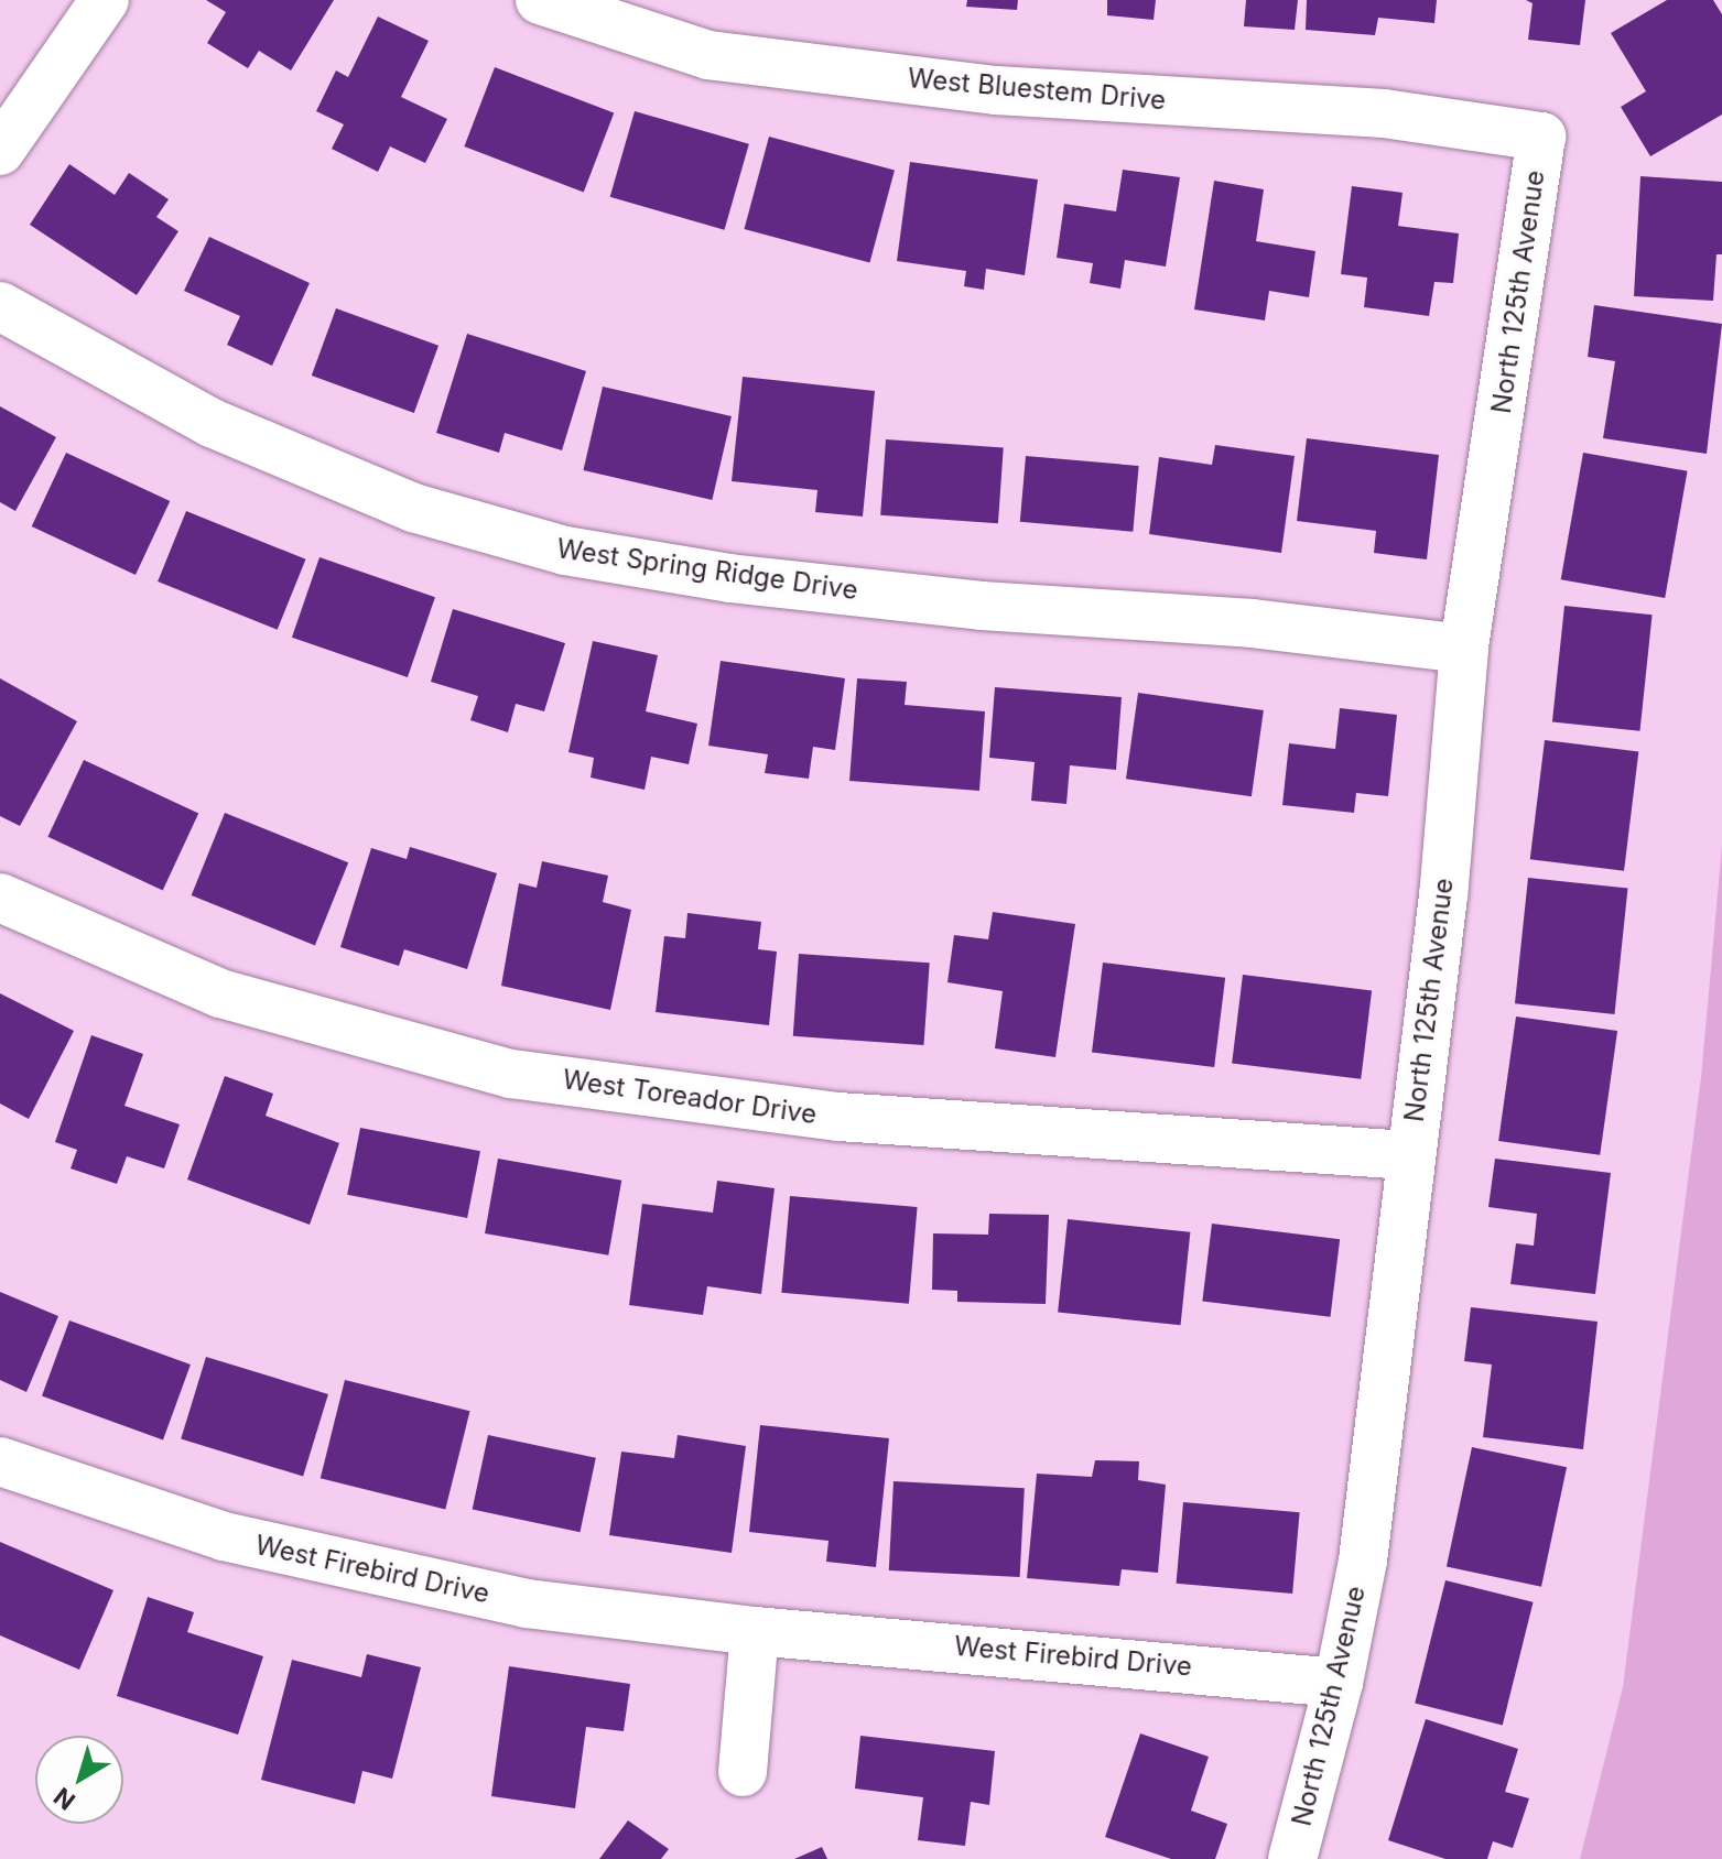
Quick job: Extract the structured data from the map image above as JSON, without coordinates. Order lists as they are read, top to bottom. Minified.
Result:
{"streets":{"street":["West Bluestem Drive","North 125th Avenue","West Spring Ridge Drive","West Toreador Drive","West Firebird Drive"]},"crossings":[["West Bluestem Drive","North 125th Avenue"],["North 125th Avenue","West Spring Ridge Drive"],["North 125th Avenue","West Toreador Drive"],["North 125th Avenue","West Firebird Drive"]],"north":"bottom left"}
